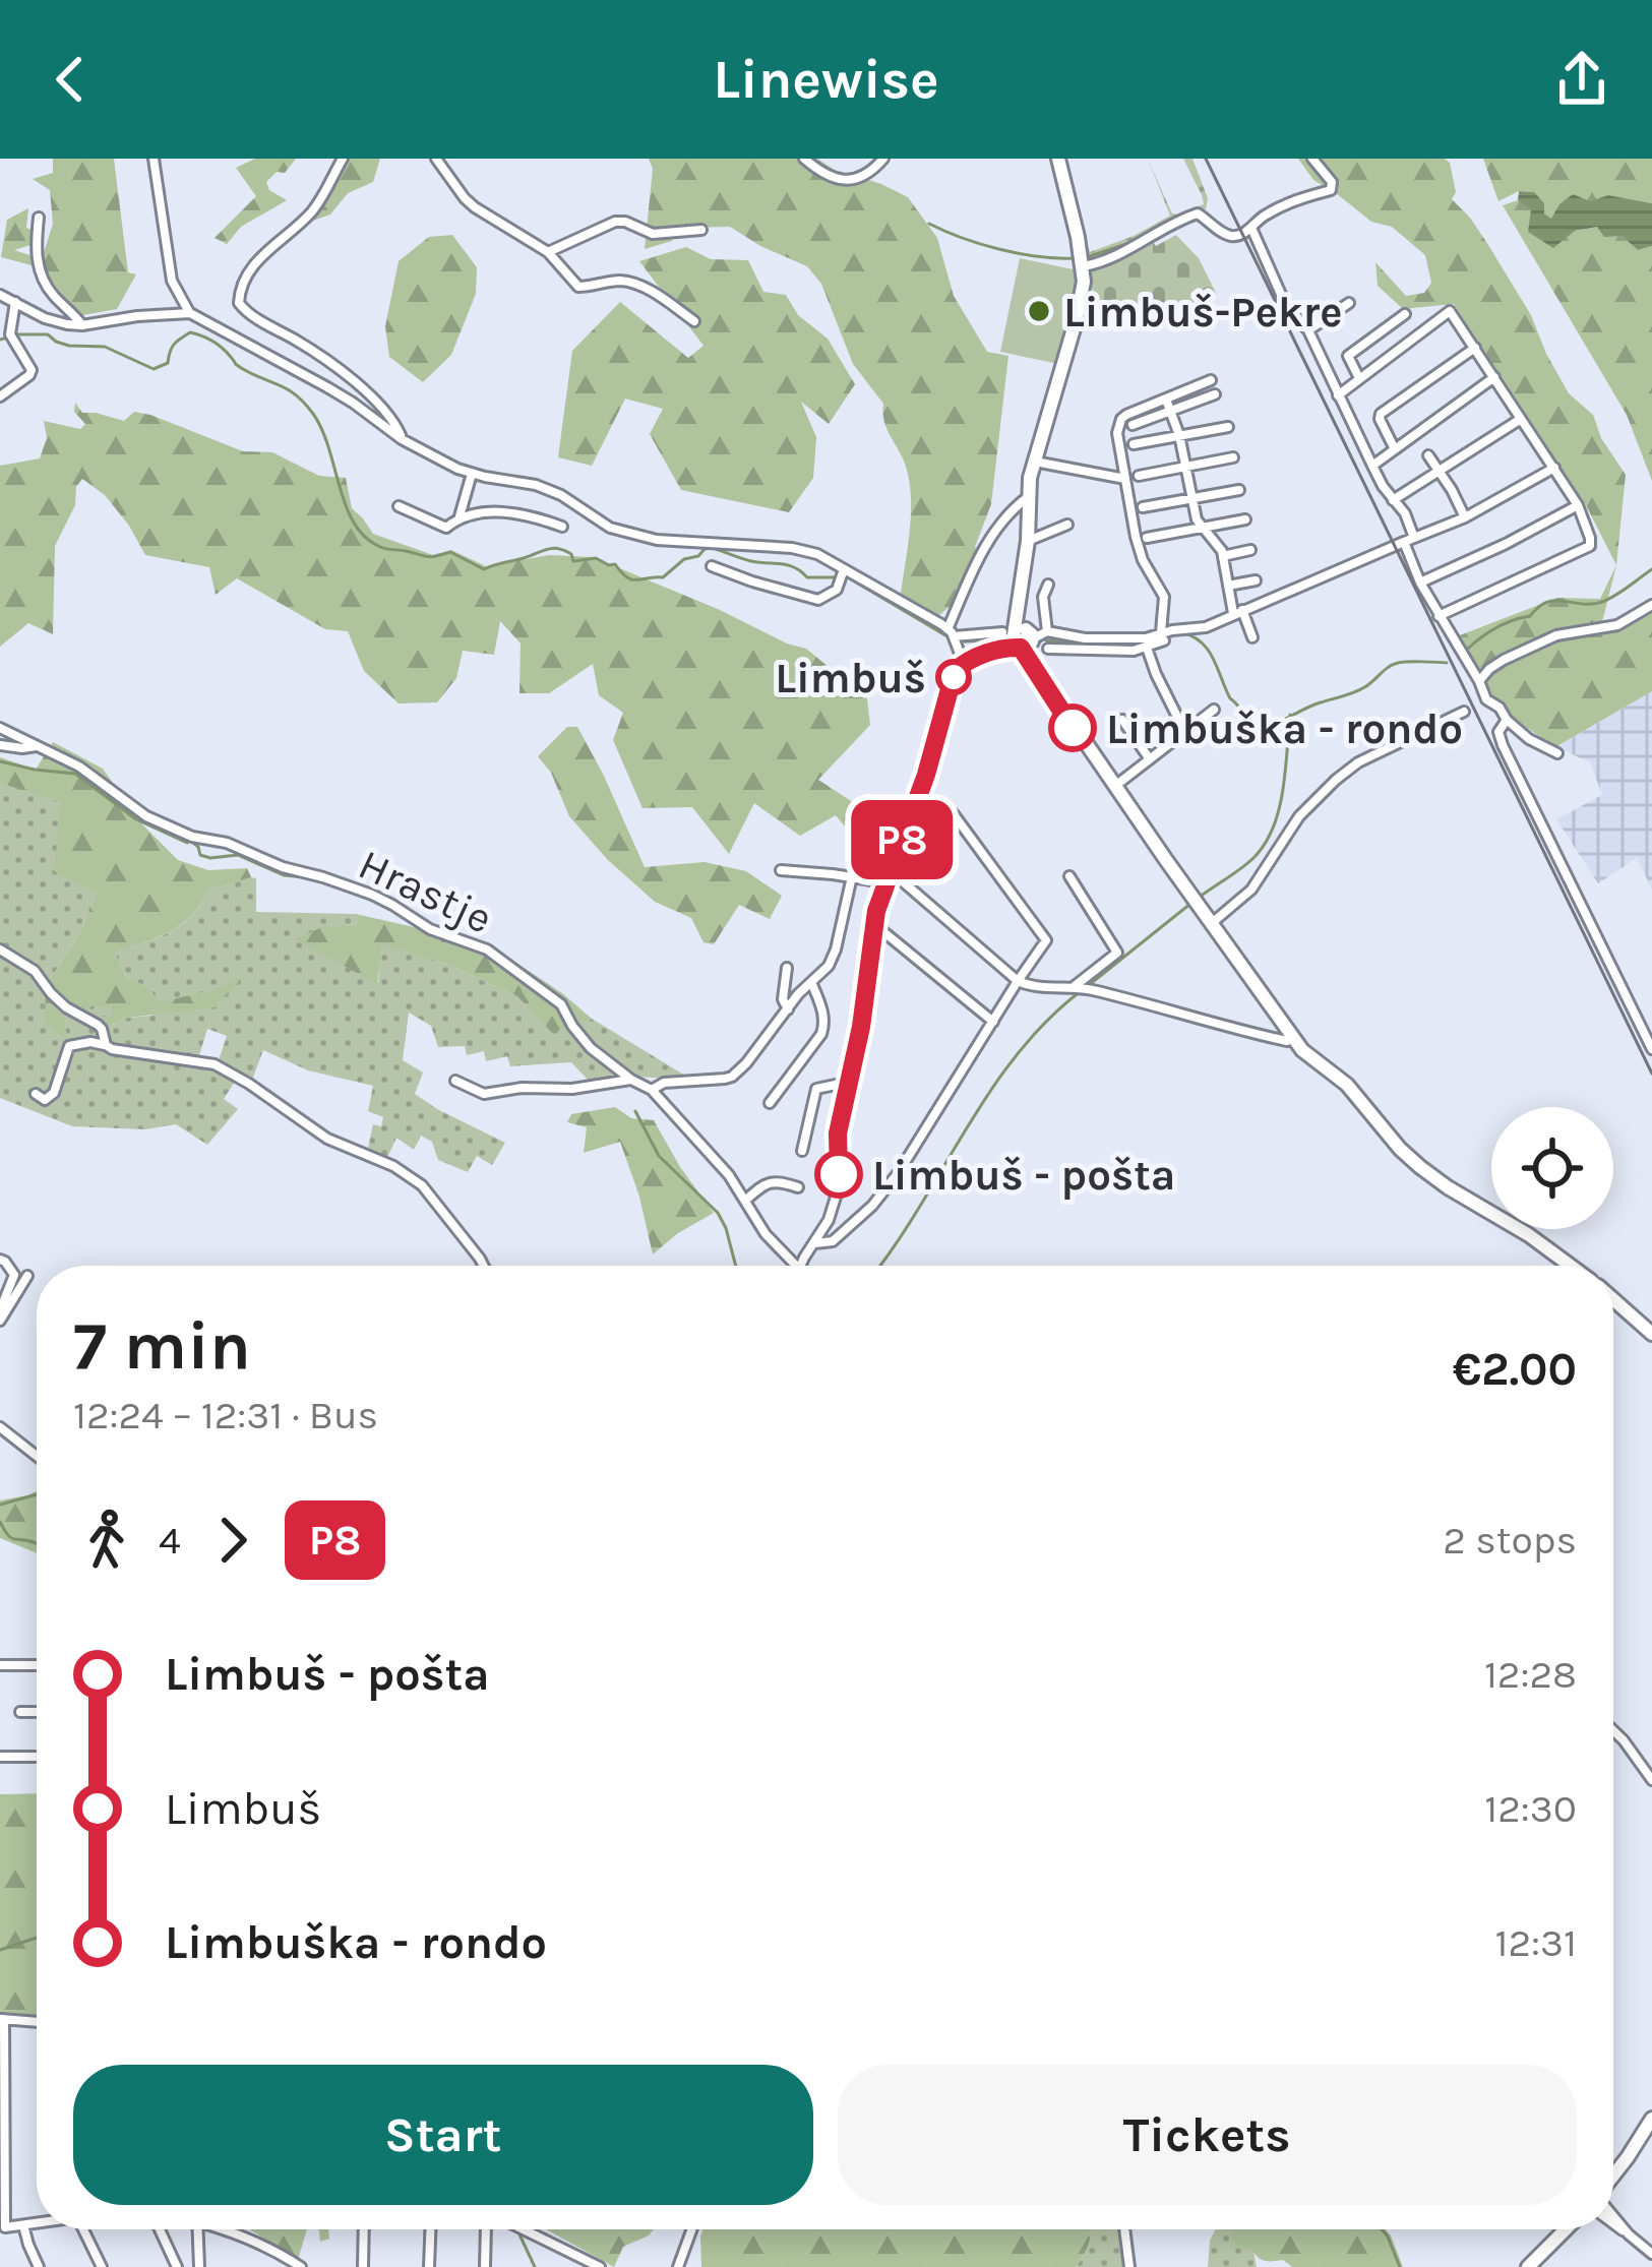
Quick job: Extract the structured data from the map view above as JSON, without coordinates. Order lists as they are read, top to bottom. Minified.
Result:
{"streets":{"street":["Hrastje"]},"places":["Limbuš-Pekre","Limbuš","Limbuška - rondo","Limbuš - pošta"],"lines":["bus line P8"],"page":{"header":"Linewise","on_map":"P8","heading":["7 min","12:24 – 12:31 · Bus","€2.00"],"legs":["4","P8","2 stops"],"list":[{"name":"Limbuš - pošta","value":"12:28"},{"name":"Limbuš","value":"12:30"},{"name":"Limbuška - rondo","value":"12:31"}],"buttons":["Start","Tickets"]}}
